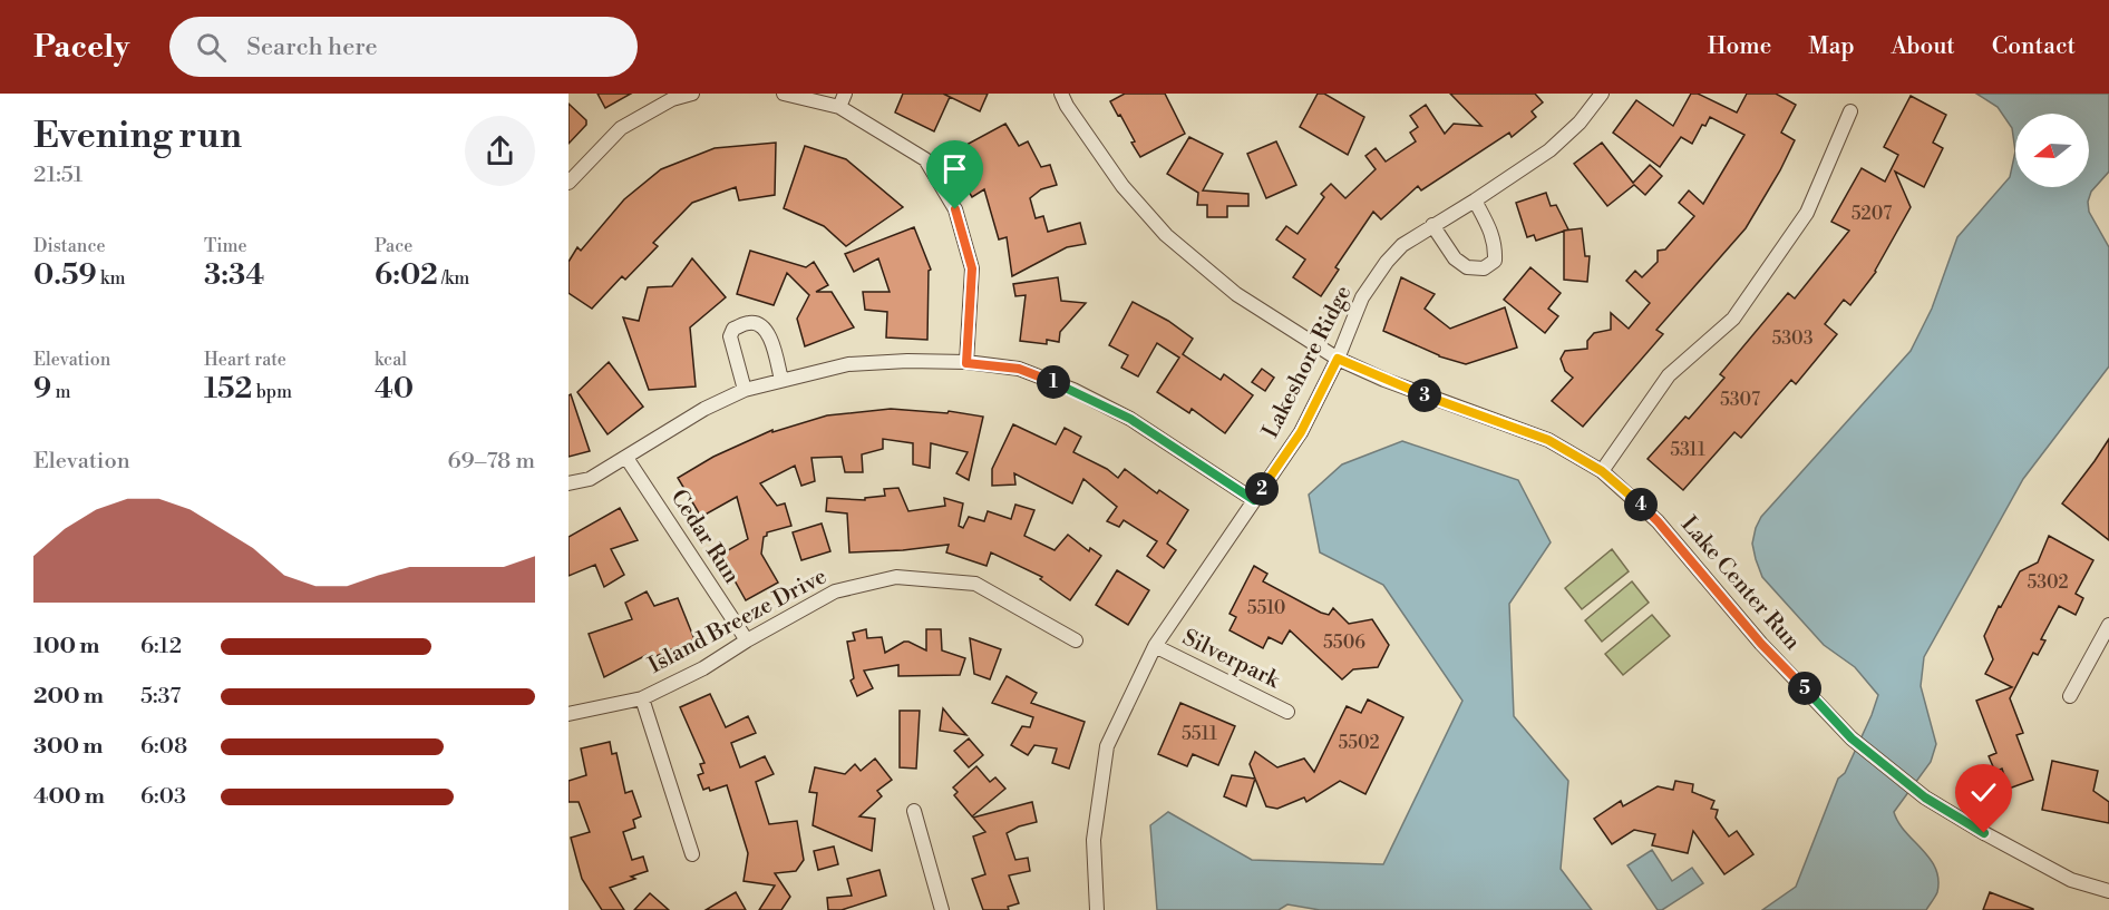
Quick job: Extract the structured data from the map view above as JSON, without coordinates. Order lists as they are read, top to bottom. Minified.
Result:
{"streets":{"street":["Lakeshore Ridge","Cedar Run","Lake Center Run","Island Breeze Drive","Silverpark"]},"crossings":[["Lakeshore Ridge","Lake Center Run"],["Lakeshore Ridge","Silverpark"],["Cedar Run","Island Breeze Drive"]],"house_numbers":["5207","5303","5307","5311","5302","5510","5506","5511","5502"],"north":"left","page":{"header":"Pacely","search":"Search here","nav":["Home","Map","About","Contact"],"heading":["Evening run","21:51"],"stats":[["Distance","0.59 km"],["Time","3:34"],["Pace","6:02 /km"],["Elevation","9 m"],["Heart rate","152 bpm"],["kcal","40"]],"pins":["1","3","2","4","5"],"chart":["Elevation","69–78 m"],"list":[{"name":"100 m","note":"6:12"},{"name":"200 m","note":"5:37"},{"name":"300 m","note":"6:08"},{"name":"400 m","note":"6:03"}]}}
